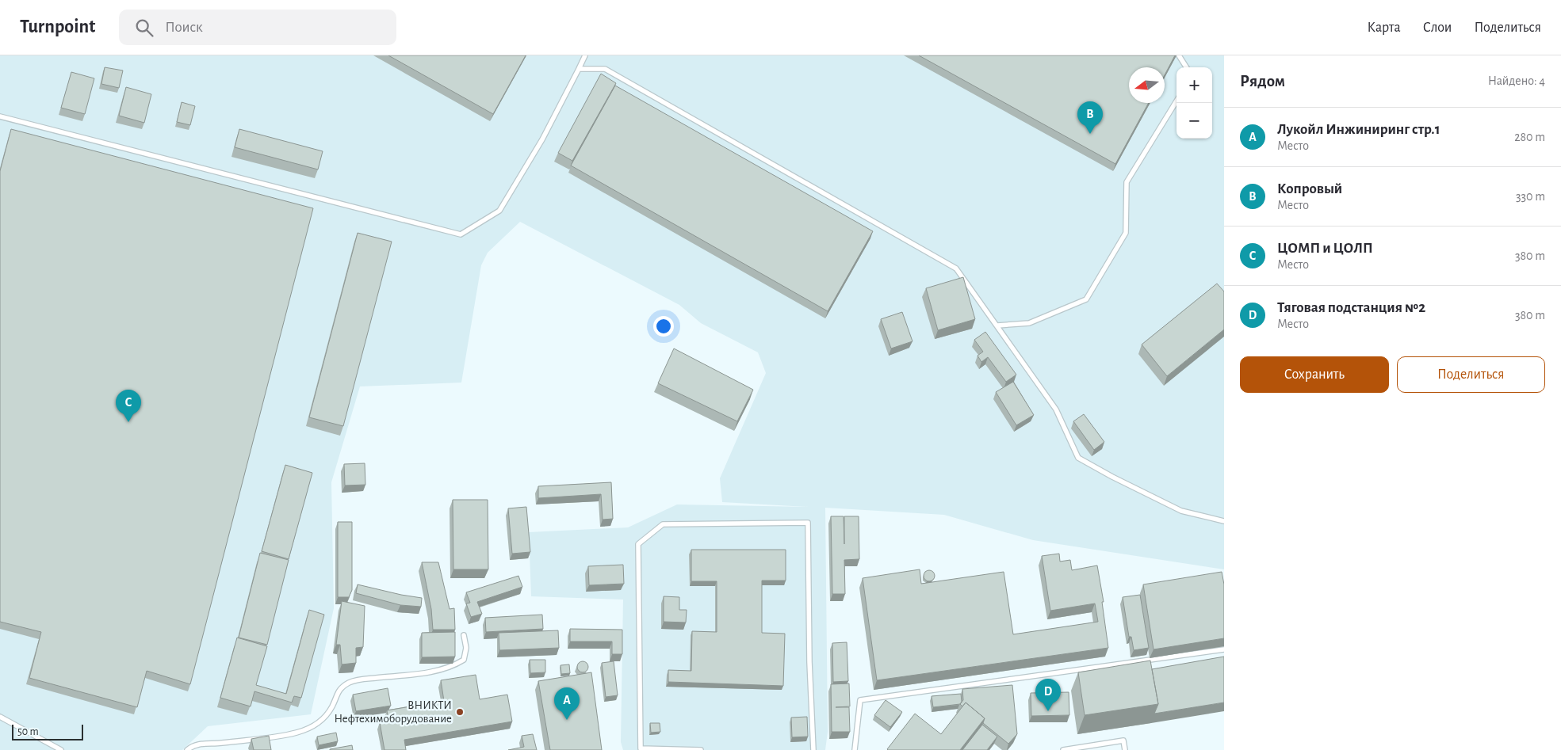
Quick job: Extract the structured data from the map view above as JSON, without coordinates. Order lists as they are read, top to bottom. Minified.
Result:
{"places":["ВНИКТИ Нефтехимоборудование"],"scale_bar":"50 m","north":"left","page":{"header":"Turnpoint","search":"Поиск","nav":["Карта","Слои","Поделиться"],"heading":["Рядом","Найдено: 4"],"map_buttons":["+","−"],"pins":["B","C","D","A"],"list":[{"mark":"A","name":"Лукойл Инжиниринг стр.1","note":"Место","value":"280 m"},{"mark":"B","name":"Копровый","note":"Место","value":"330 m"},{"mark":"C","name":"ЦОМП и ЦОЛП","note":"Место","value":"380 m"},{"mark":"D","name":"Тяговая подстанция №2","note":"Место","value":"380 m"}],"buttons":["Сохранить","Поделиться"],"scale":"50 m"}}
